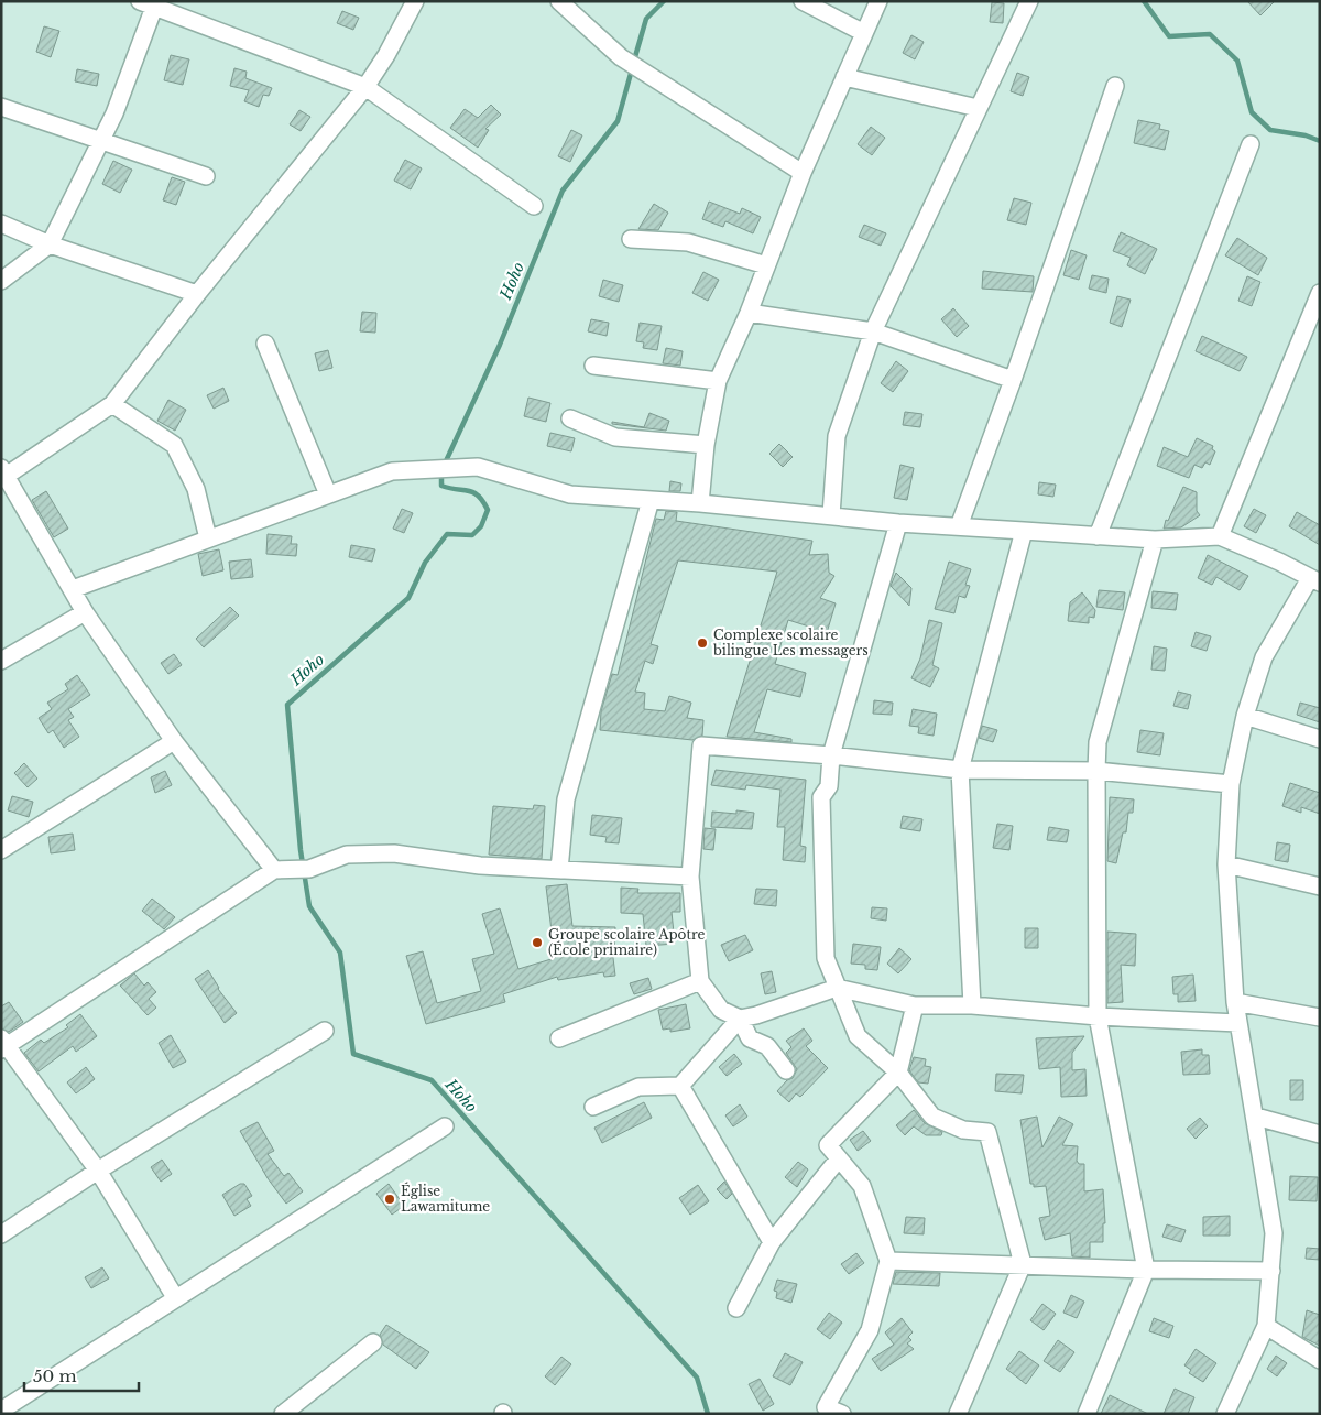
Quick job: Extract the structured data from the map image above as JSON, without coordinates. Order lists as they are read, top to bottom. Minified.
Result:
{"water":["Hoho"],"places":["Complexe scolaire bilingue Les messagers","Groupe scolaire Apôtre (École primaire)","Église Lawamitume"],"scale_bar":"50 m"}
